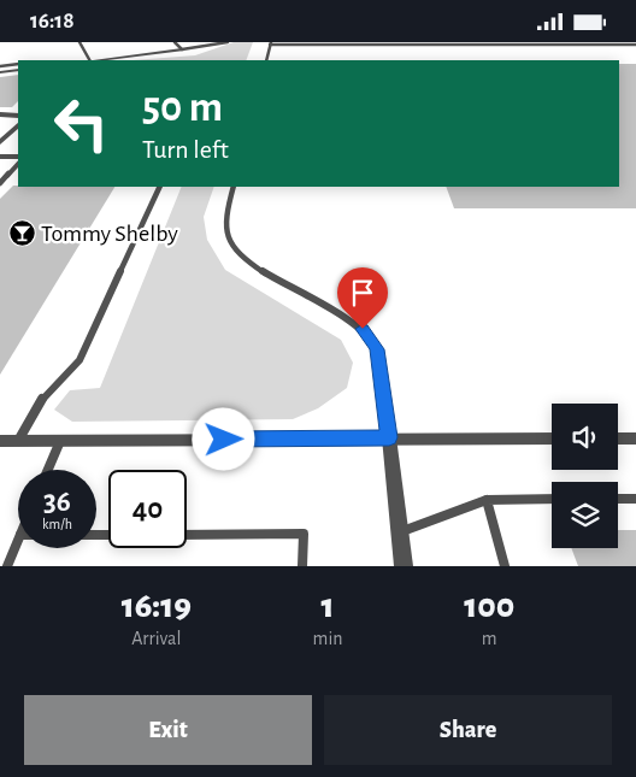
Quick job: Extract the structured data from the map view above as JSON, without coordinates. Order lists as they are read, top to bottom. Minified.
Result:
{"places":{"bar":["Tommy Shelby"]},"page":{"status":"16:18","turn":["50 m","Turn left"],"speed":"36 km/h","limit":"40","eta":["16:19","Arrival","1","min","100","m"],"buttons":["Exit","Share"]}}
